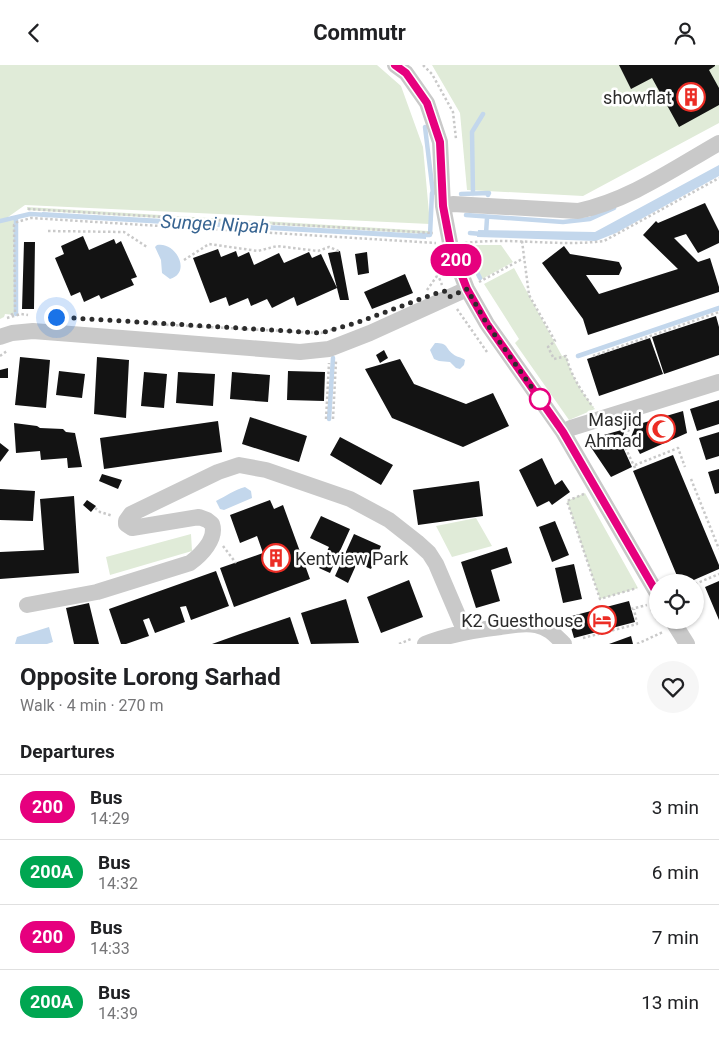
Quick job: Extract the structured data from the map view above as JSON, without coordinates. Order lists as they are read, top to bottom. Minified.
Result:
{"water":["Sungei Nipah"],"places":{"building":["showflat","Kentview Park"],"mosque":["Masjid Ahmad"],"hotel":["K2 Guesthouse"]},"lines":["bus line 200"],"page":{"header":"Commutr","on_map":"200","heading":[["Opposite Lorong Sarhad","Walk · 4 min · 270 m"],"Departures"],"list":[{"mark":"200","name":"Bus","note":"14:29","value":"3 min"},{"mark":"200A","name":"Bus","note":"14:32","value":"6 min"},{"mark":"200","name":"Bus","note":"14:33","value":"7 min"},{"mark":"200A","name":"Bus","note":"14:39","value":"13 min"}]}}
